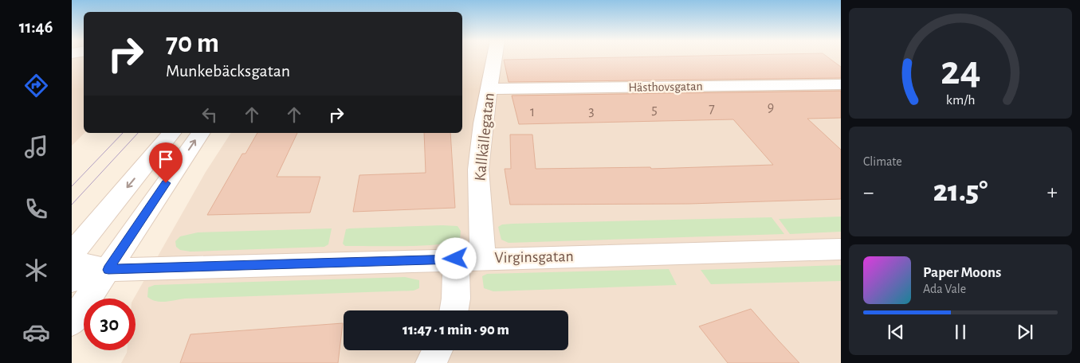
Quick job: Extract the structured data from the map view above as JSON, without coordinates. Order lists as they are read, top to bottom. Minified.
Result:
{"streets":{"street":["Hästhovsgatan","Kallkällegatan","Virginsgatan"]},"crossings":[["Hästhovsgatan","Kallkällegatan"],["Kallkällegatan","Virginsgatan"]],"house_numbers":["9","7","5","3","1"],"page":{"tabs":"11:46","turn":["70 m","Munkebäcksgatan"],"tile":"Climate","heat":["−","21.5°","+"],"song":["Paper Moons","Ada Vale"],"limit":"30","trip":"11:47 · 1 min · 90 m","gauge":["24","km/h"]}}
